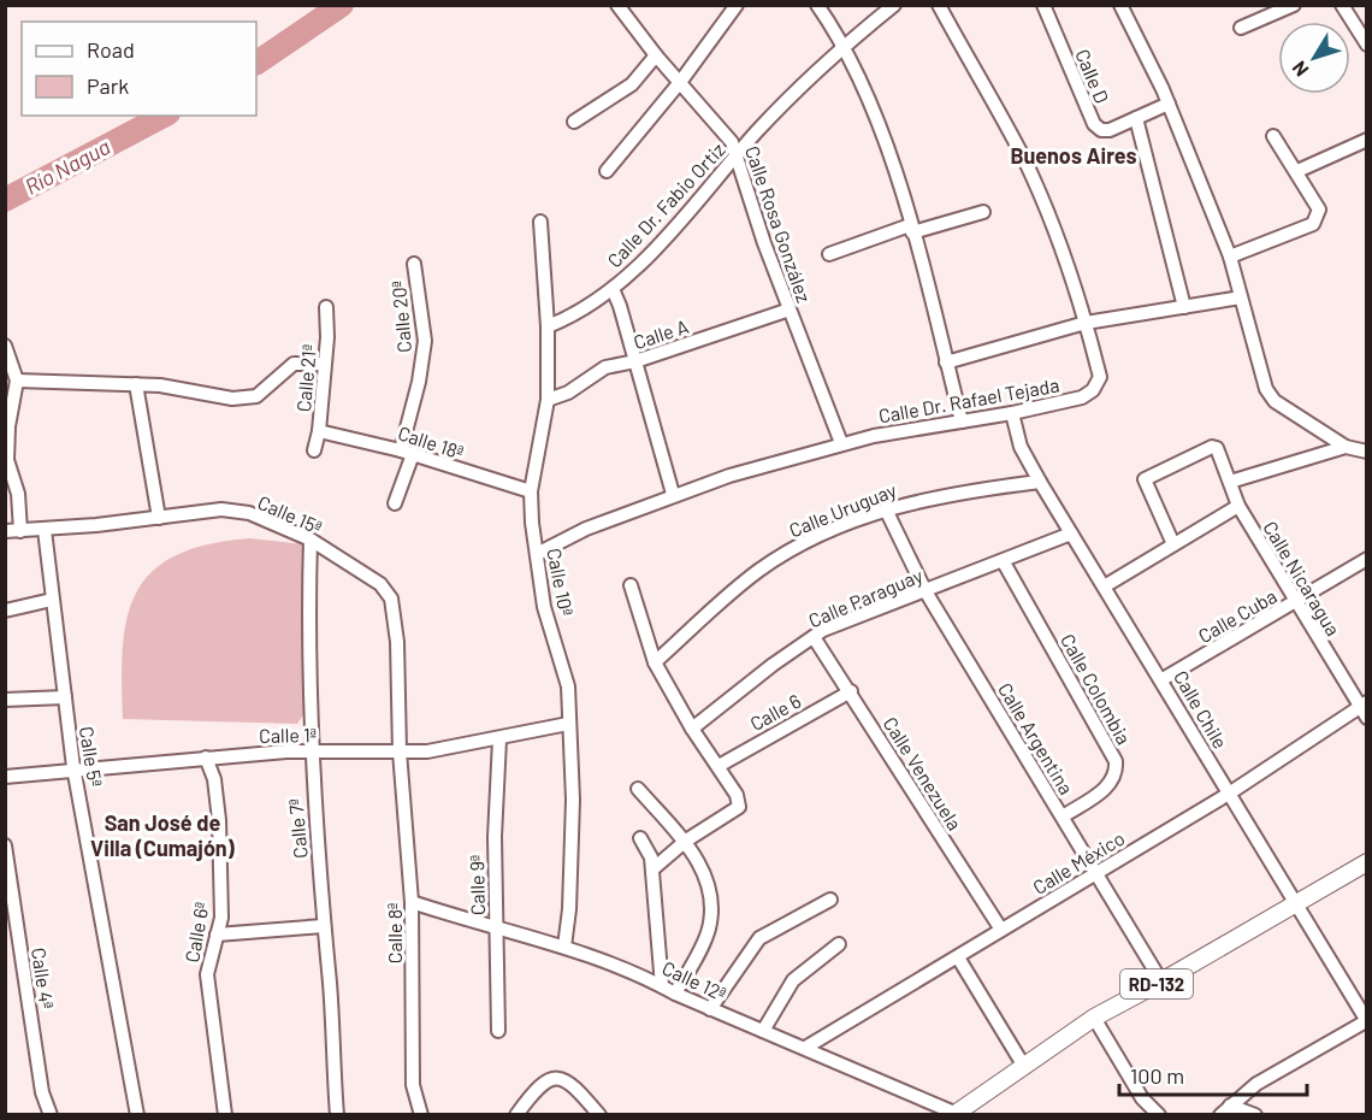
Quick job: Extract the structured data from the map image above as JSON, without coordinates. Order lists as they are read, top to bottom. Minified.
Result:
{"streets":{"main road":["RD-132"],"street":["Calle D","Calle Dr. Fabio Ortiz","Calle Rosa González","Calle 20ª","Calle A","Calle 21ª","Calle Dr. Rafael Tejada","Calle 18ª","Calle Uruguay","Calle 15ª","Calle Nicaragua","Calle 10ª","Calle Paraguay","Calle Cuba","Calle Colombia","Calle Chile","Calle 6","Calle 1ª","Calle Argentina","Calle 5ª","Calle Venezuela","Calle 7ª","Calle México","Calle 9ª","Calle 6ª","Calle 8ª","Calle 4ª","Calle 12ª"]},"crossings":[["Calle Dr. Fabio Ortiz","Calle Rosa González"],["Calle Dr. Fabio Ortiz","Calle 10ª"],["Calle Rosa González","Calle A"],["Calle Rosa González","Calle Dr. Rafael Tejada"],["Calle 20ª","Calle 18ª"],["Calle A","Calle 10ª"],["Calle 21ª","Calle 18ª"],["Calle Dr. Rafael Tejada","Calle 10ª"],["Calle Dr. Rafael Tejada","Calle Chile"],["Calle 18ª","Calle 10ª"],["Calle Uruguay","Calle Chile"],["Calle Uruguay","Calle Argentina"],["Calle 15ª","Calle 1ª"],["Calle 15ª","Calle 5ª"],["Calle 15ª","Calle 7ª"],["Calle 15ª","Calle 8ª"],["Calle Nicaragua","Calle Cuba"],["Calle Nicaragua","Calle México"],["Calle 10ª","Calle 1ª"],["Calle 10ª","Calle 12ª"],["Calle Paraguay","Calle Colombia"],["Calle Paraguay","Calle Chile"],["Calle Paraguay","Calle Argentina"],["Calle Paraguay","Calle Venezuela"],["Calle Cuba","Calle Chile"],["Calle Colombia","Calle Argentina"],["Calle Chile","Calle México"],["Calle Chile","RD-132"],["Calle 6","Calle Venezuela"],["Calle 1ª","Calle 5ª"],["Calle 1ª","Calle 7ª"],["Calle 1ª","Calle 9ª"],["Calle 1ª","Calle 6ª"],["Calle 1ª","Calle 8ª"],["Calle Argentina","Calle México"],["Calle Argentina","RD-132"],["Calle Venezuela","Calle México"],["Calle México","Calle 12ª"],["Calle 9ª","Calle 12ª"],["Calle 8ª","Calle 12ª"],["Calle 12ª","RD-132"]],"districts":["Buenos Aires","San José de Villa (Cumajón)"],"water":["Río Nagua"],"legend":["Road","Park"],"scale_bar":"100 m","north":"bottom left"}
